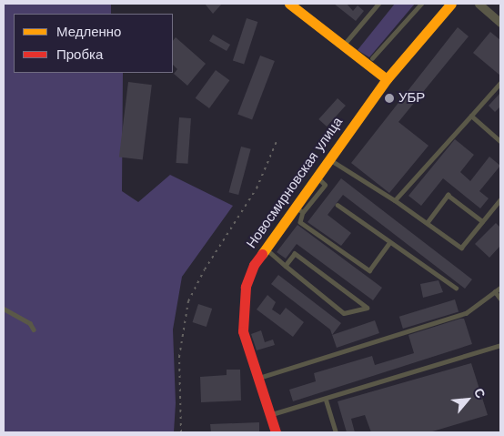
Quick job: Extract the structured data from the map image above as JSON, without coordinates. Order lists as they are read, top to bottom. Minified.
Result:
{"streets":{"street":["Новосмирновская улица"]},"places":["УБР"],"legend":["Медленно","Пробка"],"north":"top right"}
